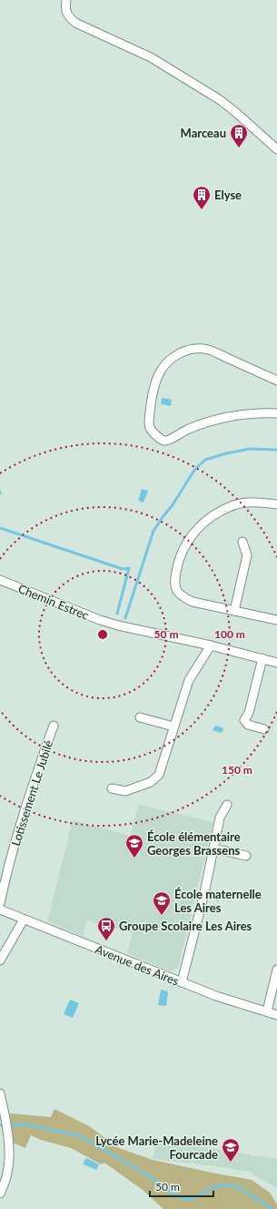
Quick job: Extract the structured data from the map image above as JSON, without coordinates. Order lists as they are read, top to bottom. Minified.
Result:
{"streets":{"street":["Chemin Estrec","Lotissement Le Jubilé","Avenue des Aires"]},"places":{"building":["Marceau","Elyse"],"school or university":["École élémentaire Georges Brassens","École maternelle Les Aires","Lycée Marie-Madeleine Fourcade"],"bus stop":["Groupe Scolaire Les Aires"]},"scale_bar":"50 m","rings":["50 m","100 m","150 m"]}
